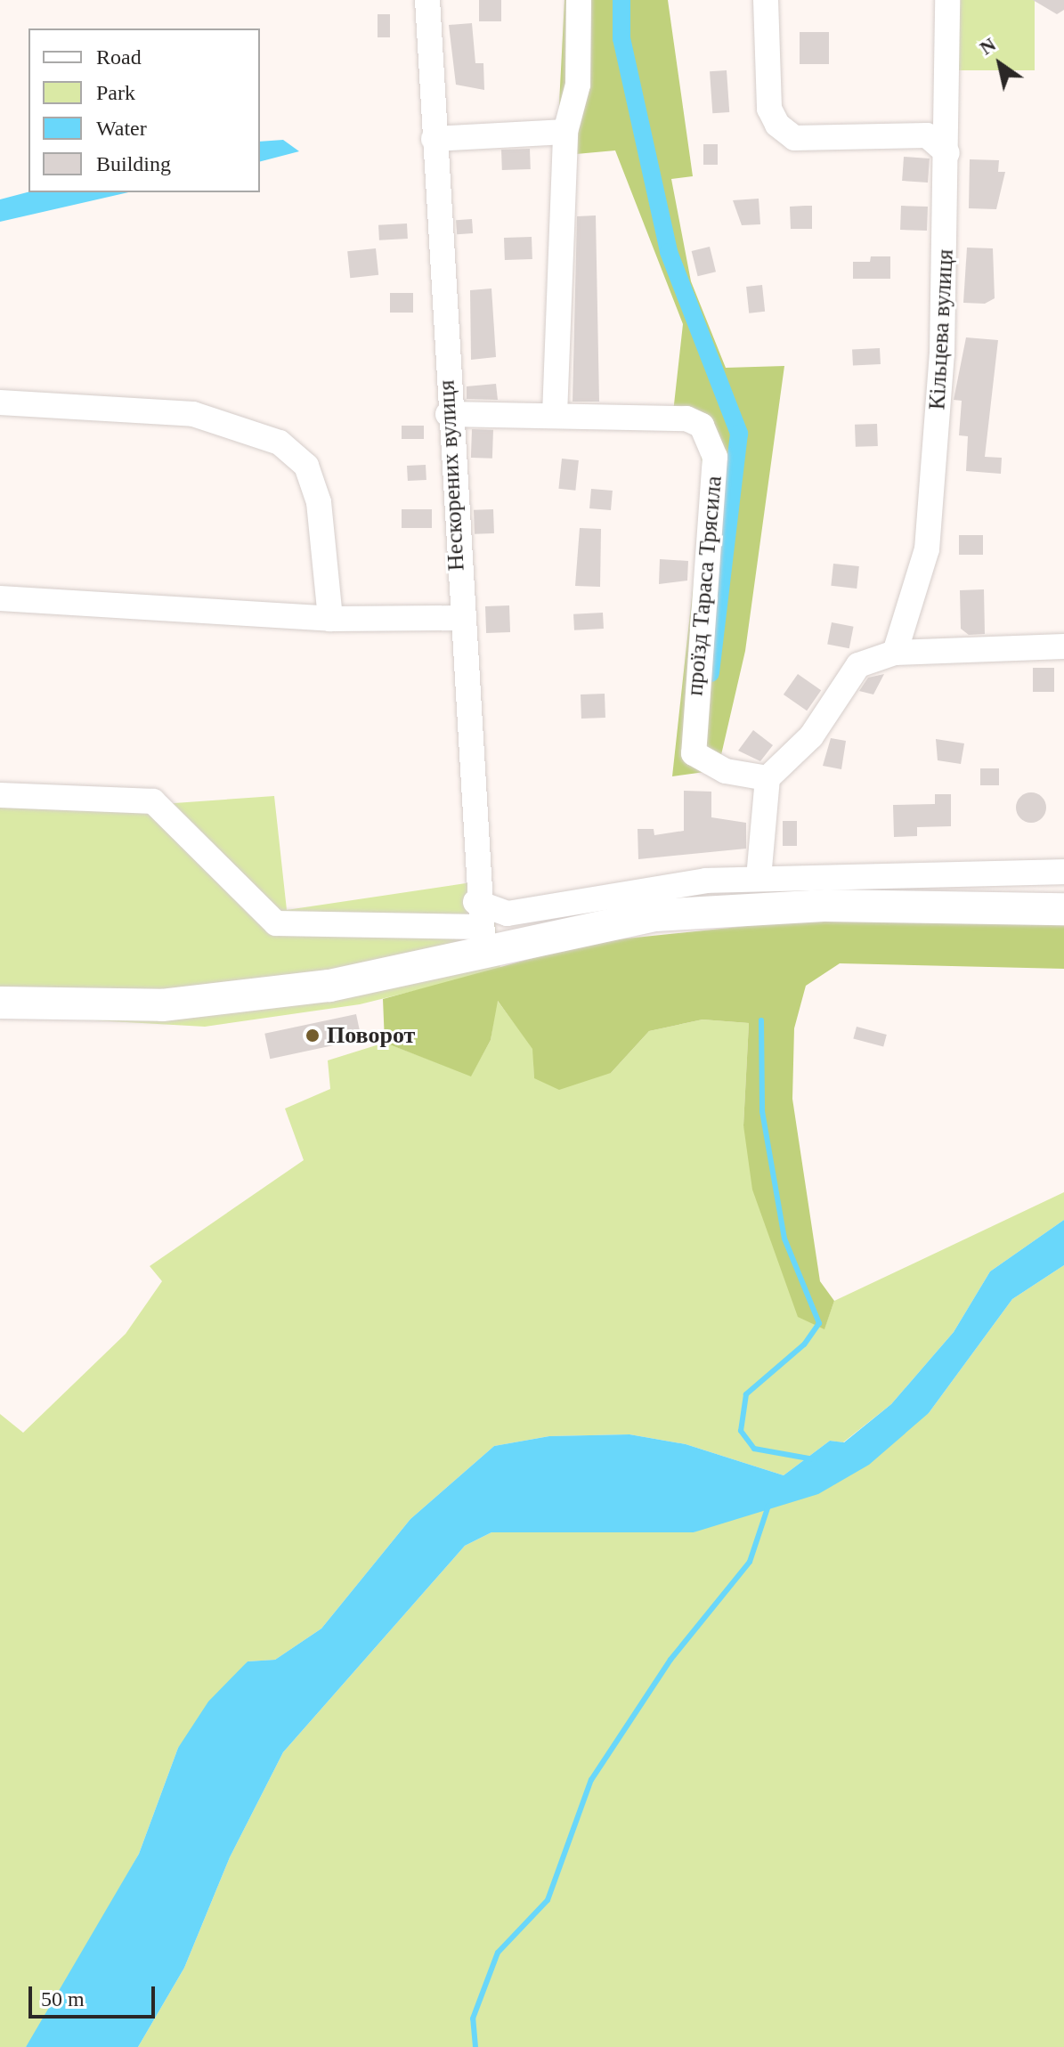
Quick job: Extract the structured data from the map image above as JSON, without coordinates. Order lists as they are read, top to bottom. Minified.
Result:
{"streets":{"street":["Кільцева вулиця","Нескорених вулиця","проїзд Тараса Трясила"]},"crossings":[["Нескорених вулиця","проїзд Тараса Трясила"]],"places":["Поворот"],"legend":["Road","Park","Water","Building"],"scale_bar":"50 m","north":"top left"}
